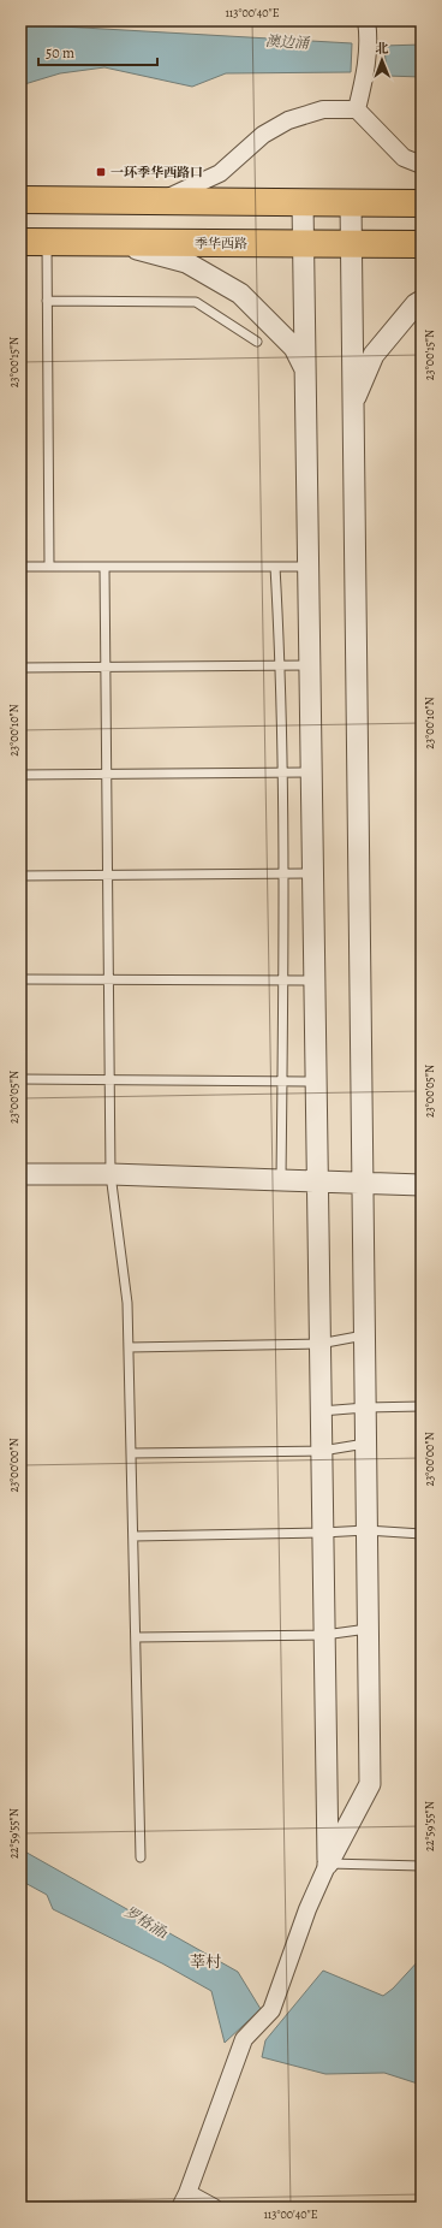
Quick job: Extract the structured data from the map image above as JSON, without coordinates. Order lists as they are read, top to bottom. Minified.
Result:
{"streets":{"main road":["季华西路"]},"districts":["莘村"],"water":["澳边涌","罗格涌1"],"places":{"transit":["一环季华西路口"]},"scale_bar":"50 m","north":"top","coordinates":["113°00'40\"E","23°00'15\"N","23°00'10\"N","23°00'05\"N","23°00'00\"N","22°59'55\"N"]}
